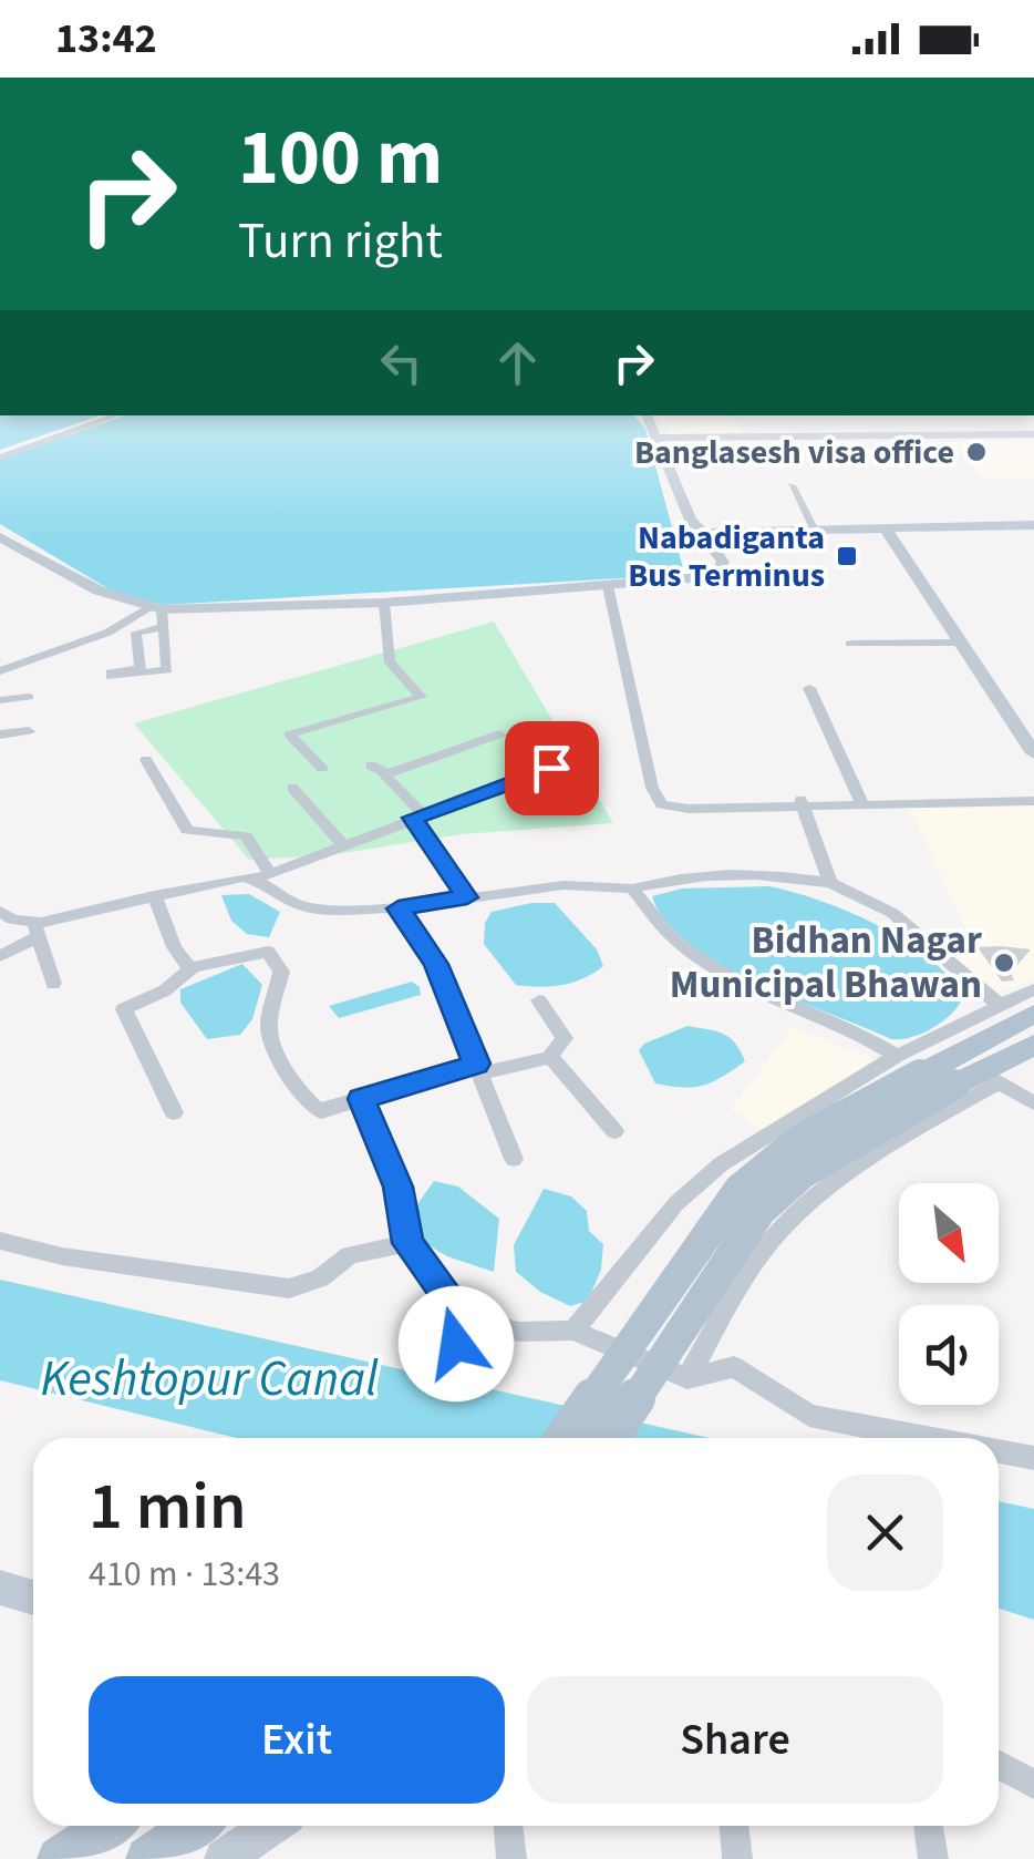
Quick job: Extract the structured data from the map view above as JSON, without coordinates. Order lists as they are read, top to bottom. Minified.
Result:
{"water":["Keshtopur Canal"],"places":{"other":["Banglasesh visa office","Bidhan Nagar Municipal Bhawan"],"transit":["Nabadiganta Bus Terminus"]},"north":"bottom right","page":{"status":"13:42","turn":["100 m","Turn right"],"heading":["1 min","410 m · 13:43"],"buttons":["Exit","Share"]}}
